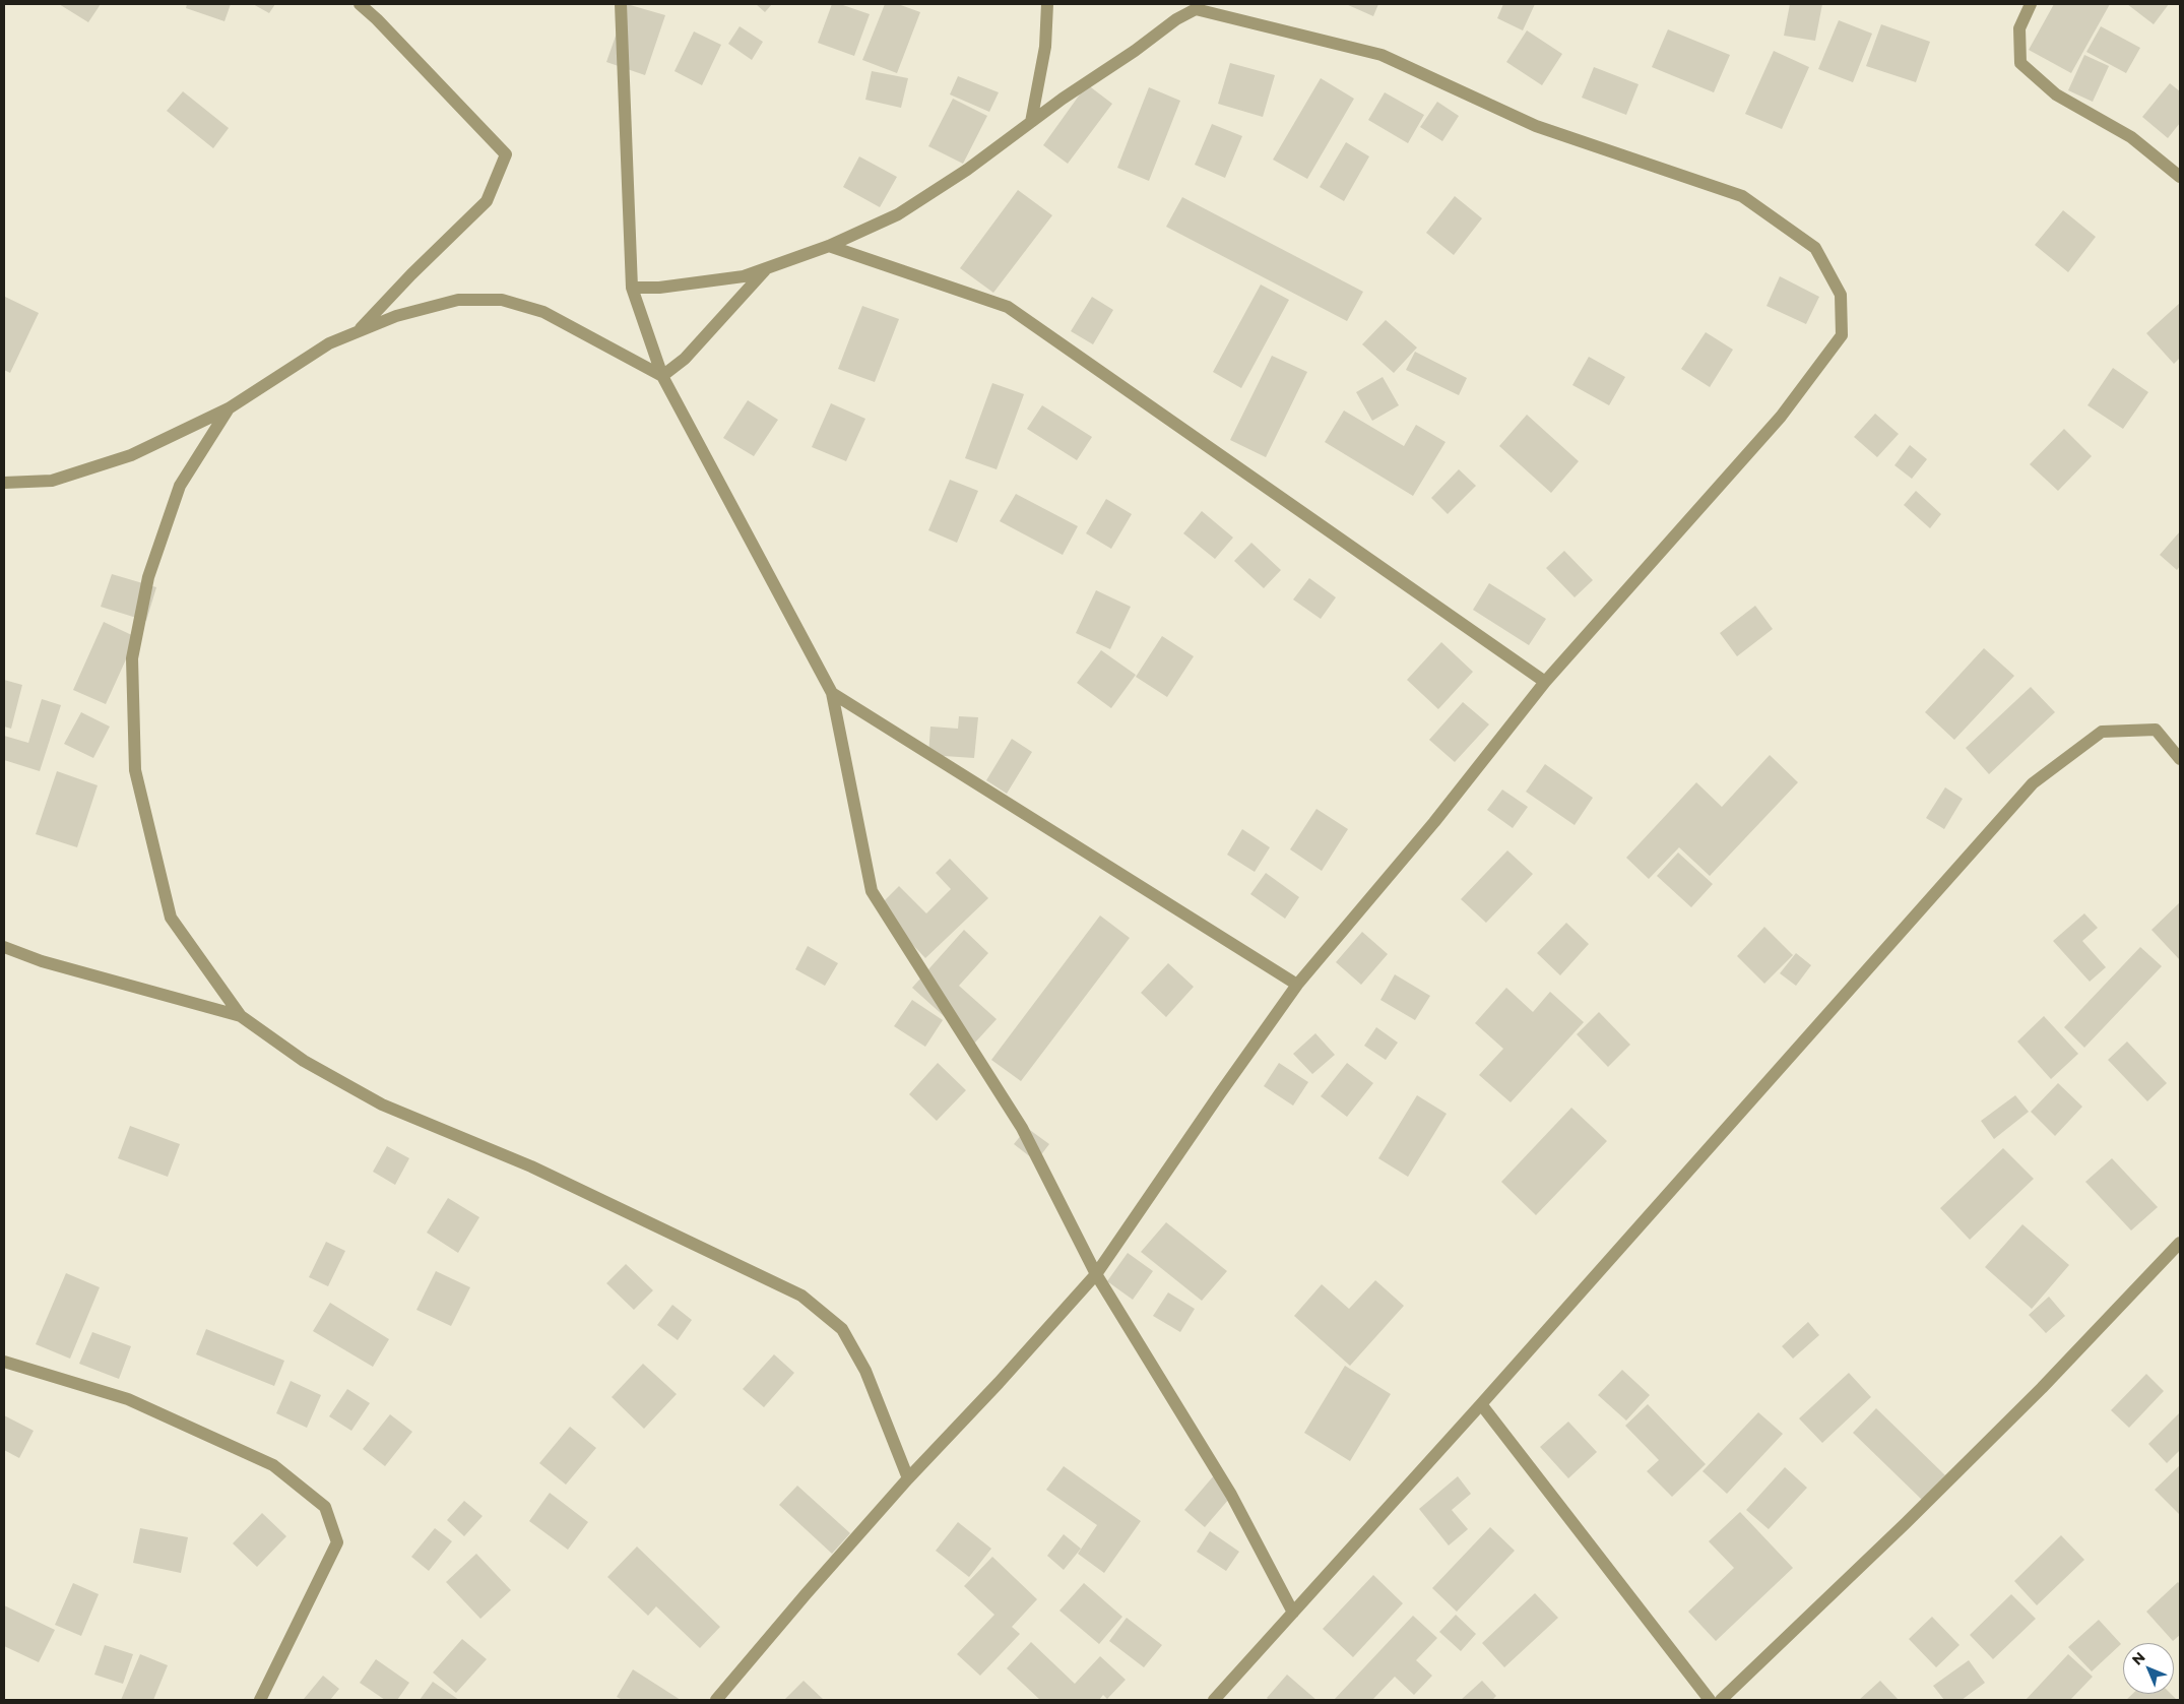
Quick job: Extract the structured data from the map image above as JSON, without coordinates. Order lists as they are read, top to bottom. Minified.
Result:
{"north":"top left"}
